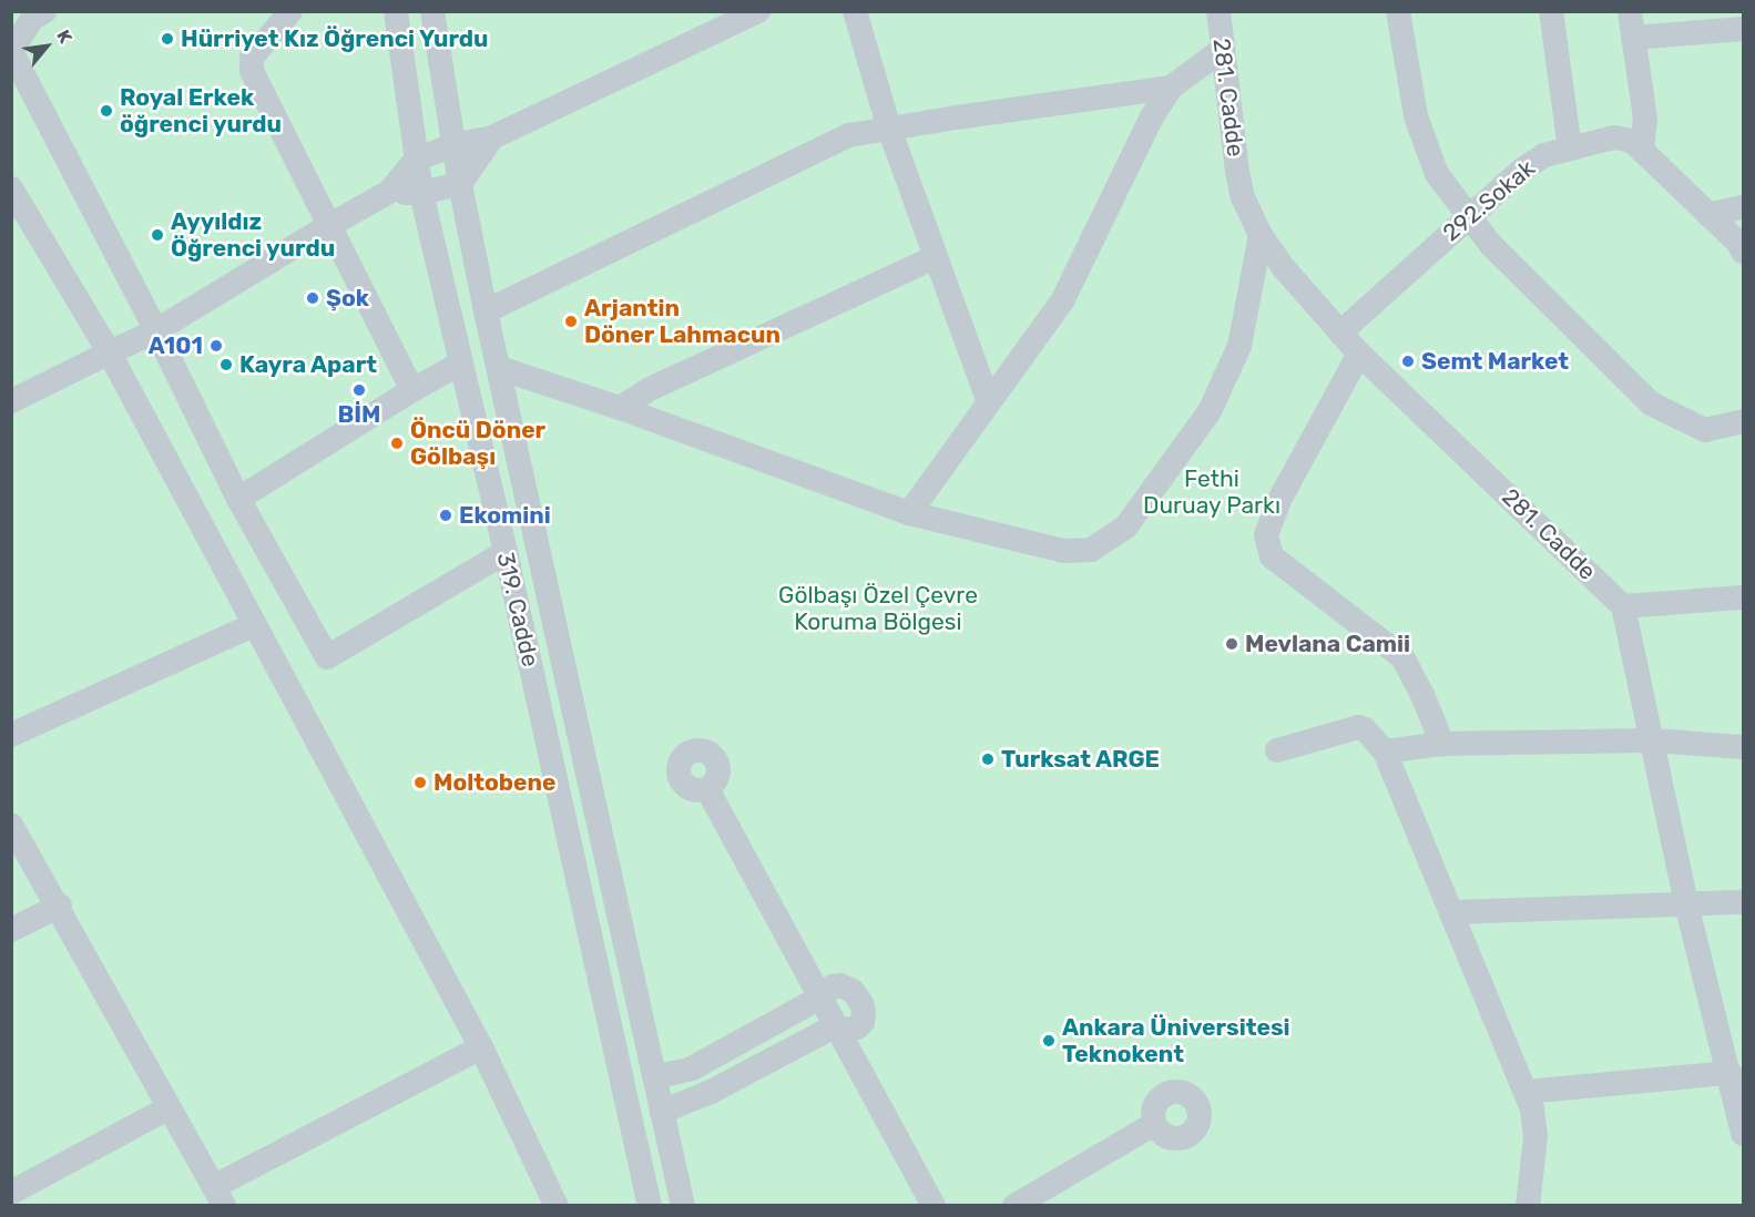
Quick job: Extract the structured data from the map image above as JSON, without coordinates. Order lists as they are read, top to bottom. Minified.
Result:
{"streets":{"street":["281. Cadde","292.Sokak","319. Cadde"]},"crossings":[["281. Cadde","292.Sokak"]],"parks":["Fethi Duruay Parkı","Gölbaşı Özel Çevre Koruma Bölgesi"],"places":["Hürriyet Kız Öğrenci Yurdu","Royal Erkek öğrenci yurdu","Ayyıldız Öğrenci yurdu","Şok","Arjantin Döner Lahmacun","A101","Semt Market","Kayra Apart","BİM","Öncü Döner Gölbaşı","Ekomini","Mevlana Camii","Turksat ARGE","Moltobene","Ankara Üniversitesi Teknokent"],"north":"top right"}
